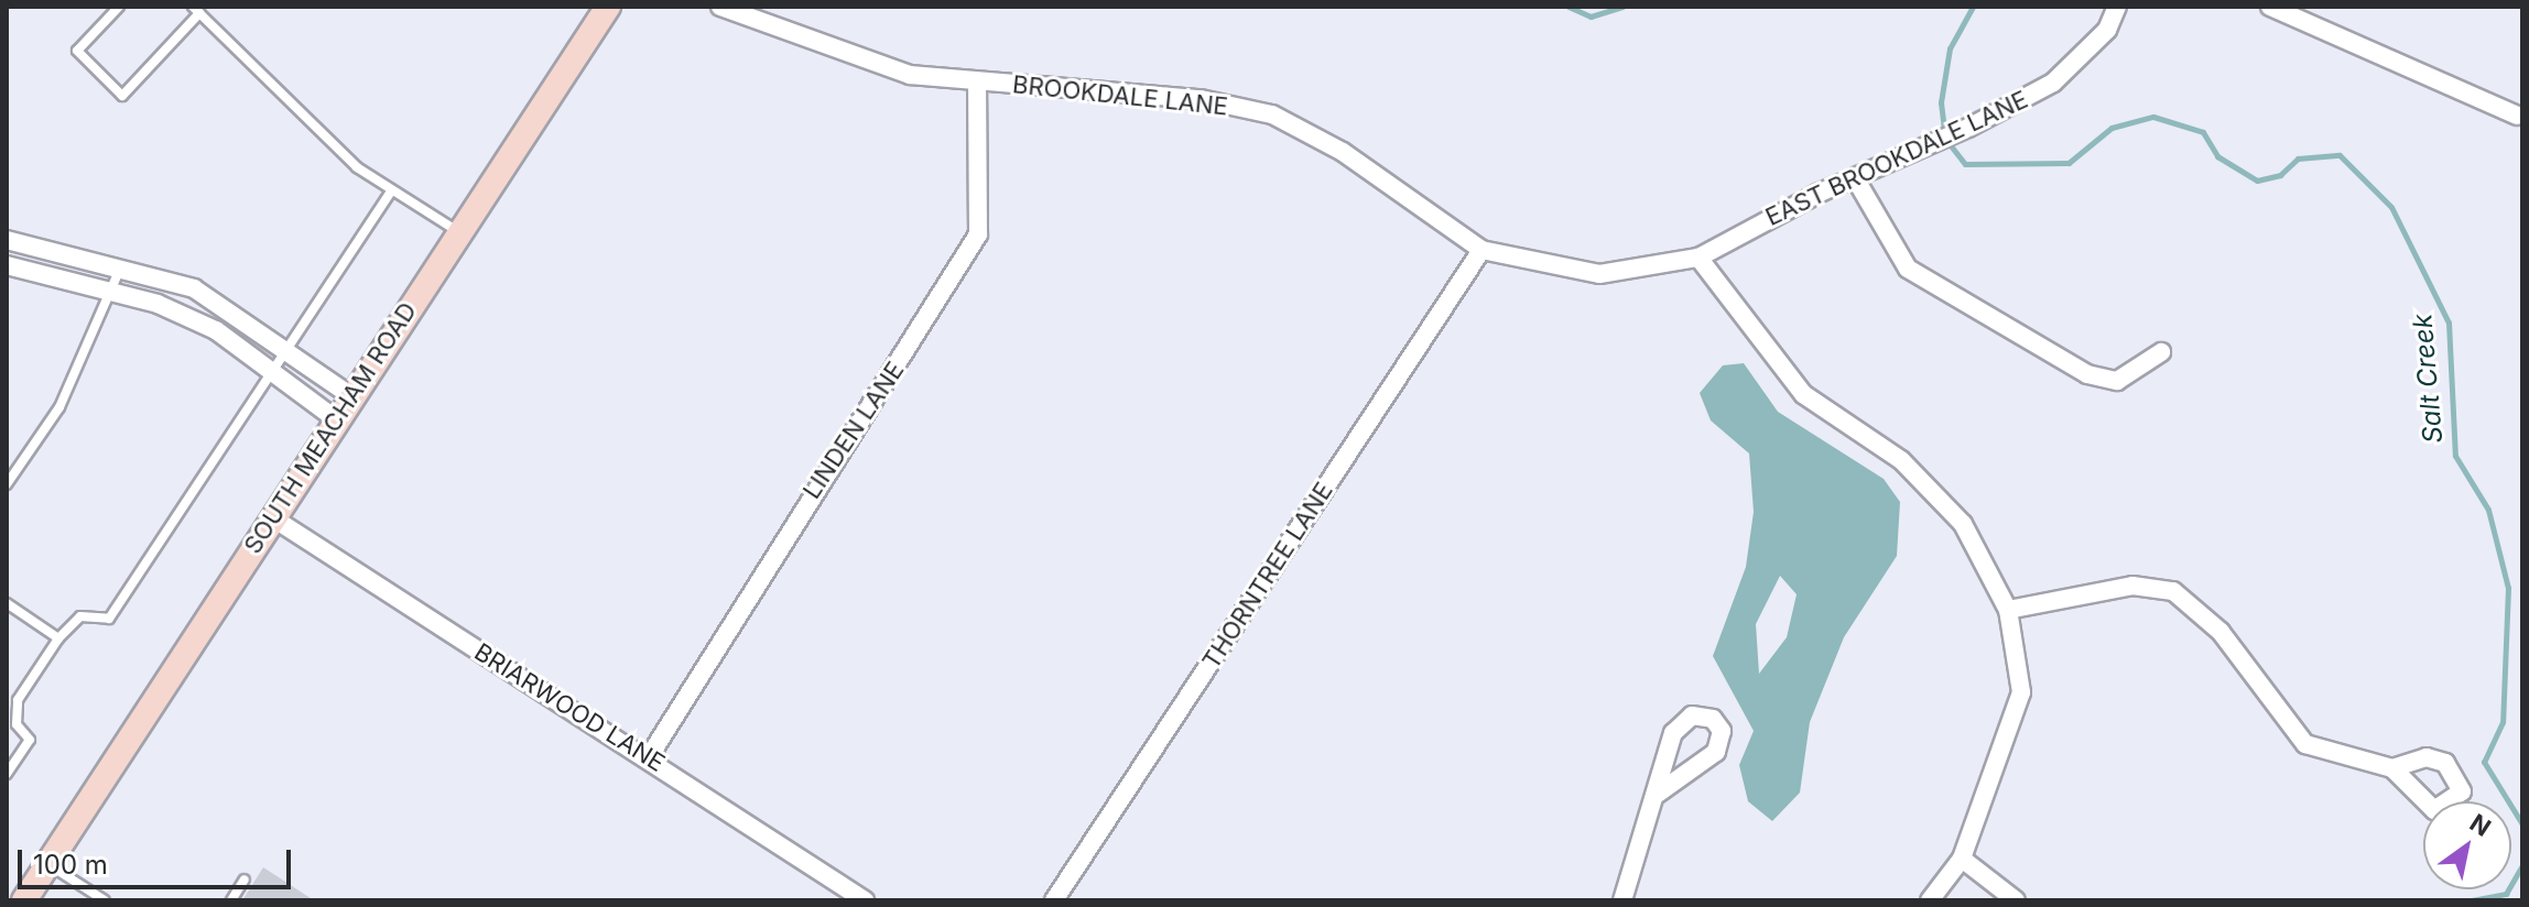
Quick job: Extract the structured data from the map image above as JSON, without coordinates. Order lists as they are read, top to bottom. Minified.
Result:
{"streets":{"main road":["SOUTH MEACHAM ROAD"],"street":["BROOKDALE LANE","EAST BROOKDALE LANE","LINDEN LANE","THORNTREE LANE","BRIARWOOD LANE"]},"crossings":[["BROOKDALE LANE","EAST BROOKDALE LANE"],["BROOKDALE LANE","LINDEN LANE"],["BROOKDALE LANE","THORNTREE LANE"],["SOUTH MEACHAM ROAD","BRIARWOOD LANE"],["LINDEN LANE","BRIARWOOD LANE"]],"water":["Salt Creek"],"scale_bar":"100 m","north":"top right"}
